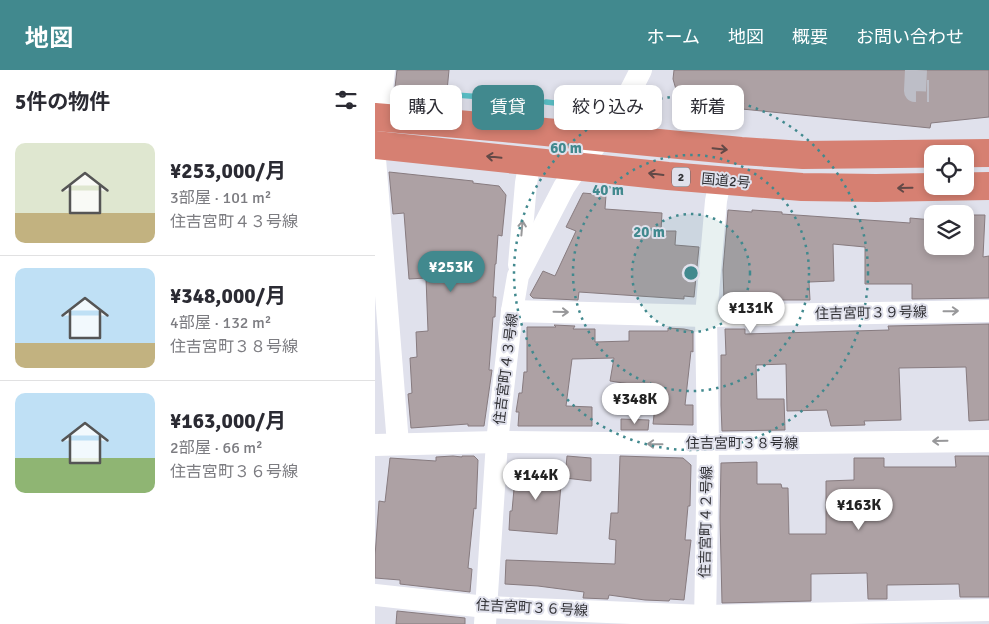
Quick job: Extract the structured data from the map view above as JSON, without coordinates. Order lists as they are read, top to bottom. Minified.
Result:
{"streets":{"highway":["2","国道2号"],"street":["住吉宮町３９号線","住吉宮町４３号線","住吉宮町３８号線","住吉宮町４２号線","住吉宮町３６号線"]},"crossings":[["国道2号","住吉宮町４３号線"],["国道2号","住吉宮町４２号線"],["住吉宮町３９号線","住吉宮町４３号線"],["住吉宮町３９号線","住吉宮町４２号線"],["住吉宮町４３号線","住吉宮町３８号線"],["住吉宮町４３号線","住吉宮町３６号線"],["住吉宮町３８号線","住吉宮町４２号線"],["住吉宮町４２号線","住吉宮町３６号線"]],"one_way":["住吉宮町３９号線","住吉宮町３８号線"],"page":{"header":"地図","nav":["ホーム","地図","概要","お問い合わせ"],"heading":"5件の物件","chip":["購入","賃貸","絞り込み","新着"],"list":[{"name":"¥253,000/月","note":"3部屋 · 101 m² · 住吉宮町４３号線"},{"name":"¥348,000/月","note":"4部屋 · 132 m² · 住吉宮町３８号線"},{"name":"¥163,000/月","note":"2部屋 · 66 m² · 住吉宮町３６号線"}],"price":["¥253K","¥131K","¥348K","¥144K","¥163K"]},"rings":["60 m","40 m","20 m"]}
